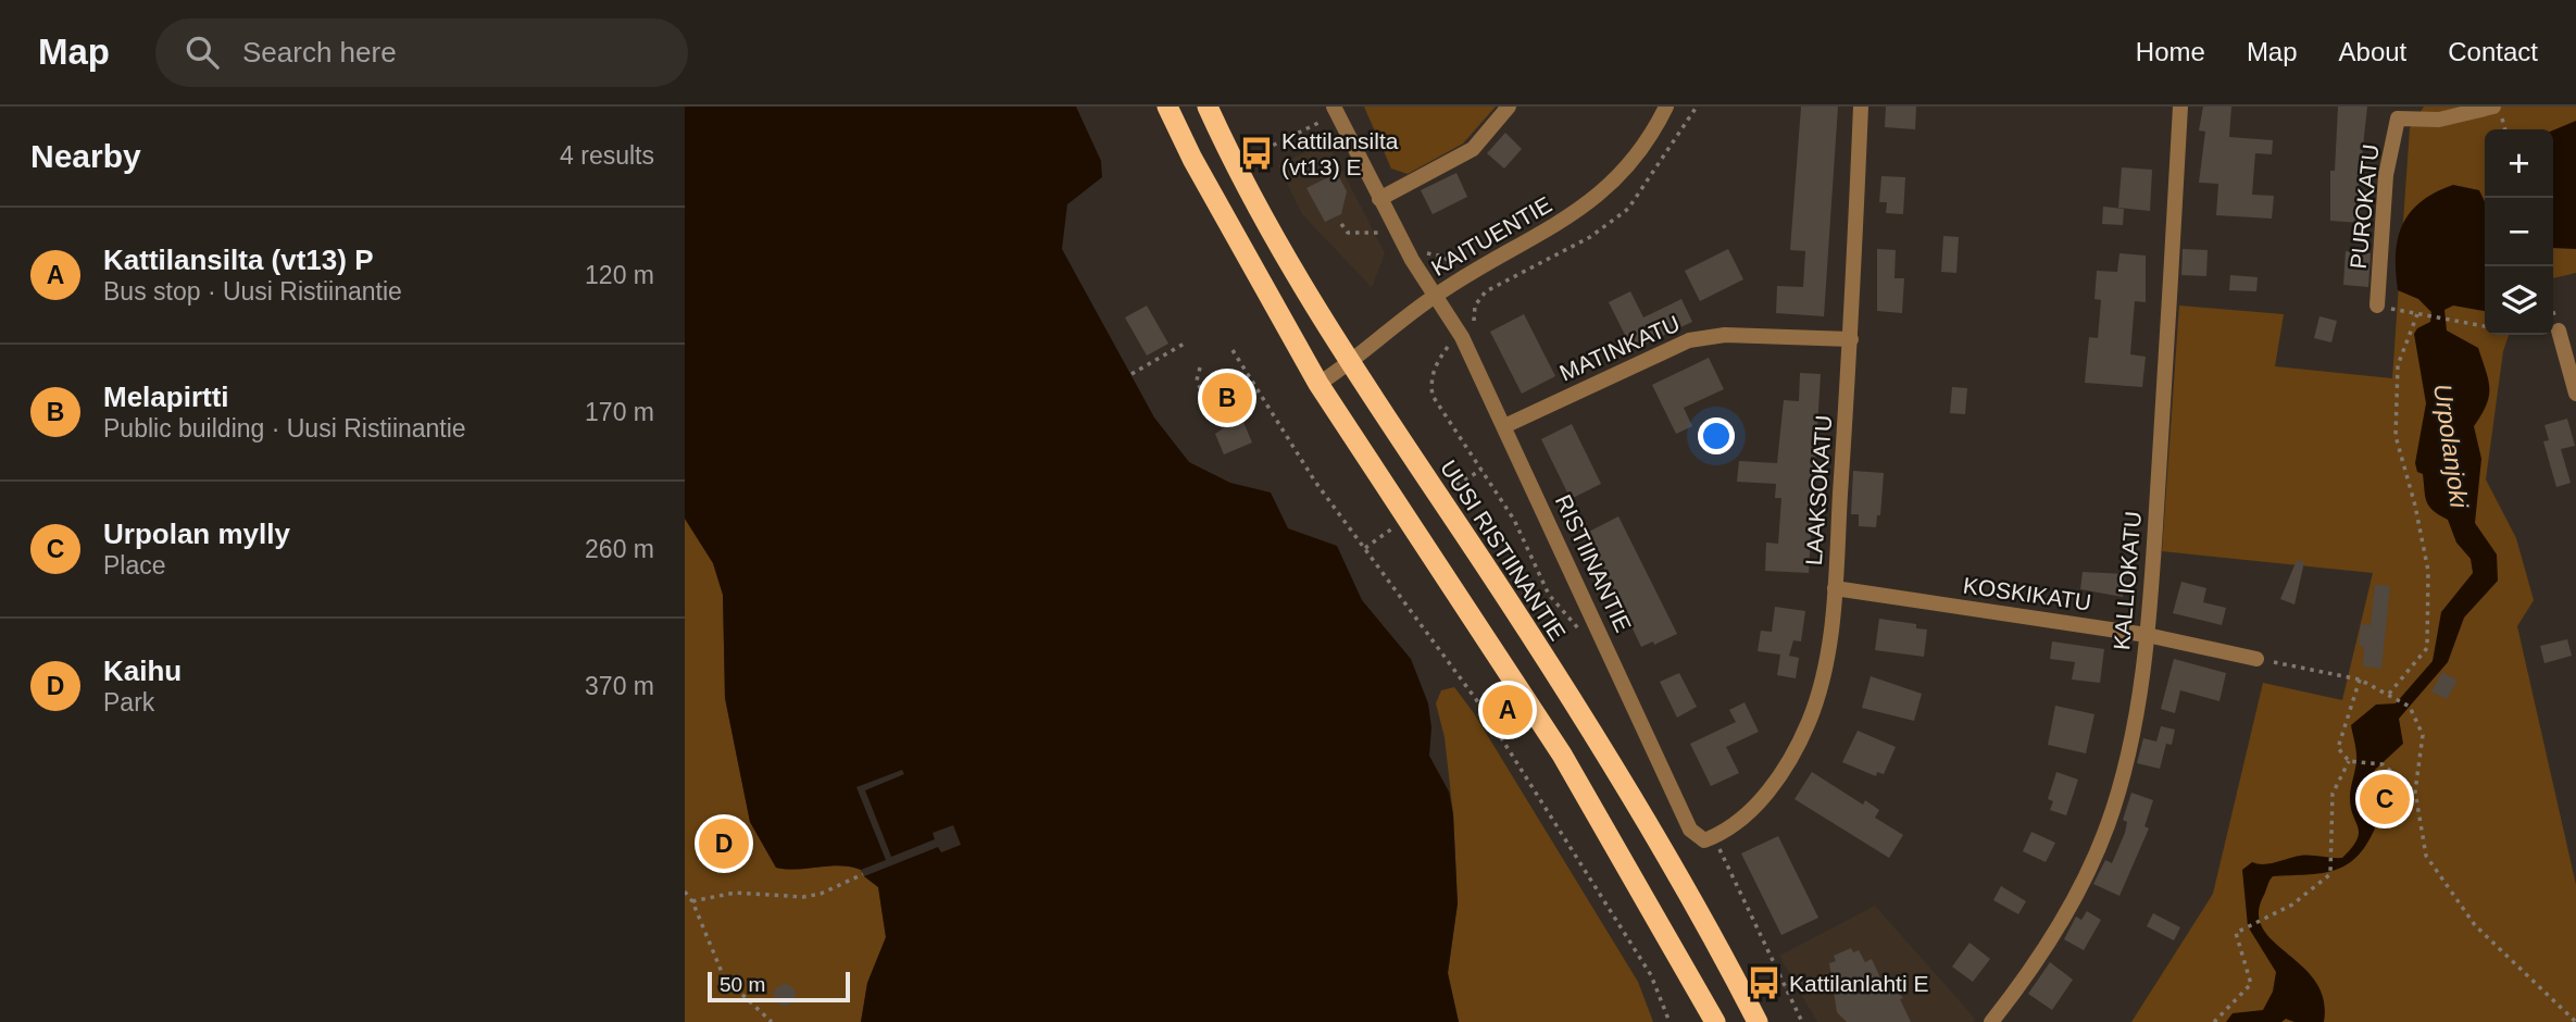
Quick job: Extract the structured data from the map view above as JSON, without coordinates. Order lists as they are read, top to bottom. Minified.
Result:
{"streets":{"highway":["UUSI RISTIINANTIE"],"street":["PUROKATU","KAITUENTIE","MATINKATU","LAAKSOKATU","RISTIINANTIE","KALLIOKATU","KOSKIKATU"]},"crossings":[["KAITUENTIE","UUSI RISTIINANTIE"],["KAITUENTIE","RISTIINANTIE"],["MATINKATU","LAAKSOKATU"],["MATINKATU","RISTIINANTIE"],["LAAKSOKATU","RISTIINANTIE"],["LAAKSOKATU","KOSKIKATU"],["KALLIOKATU","KOSKIKATU"]],"water":["Urpolanjoki"],"places":{"bus stop":["Kattilansilta (vt13) E","Kattilanlahti E"]},"scale_bar":"50 m","page":{"header":"Map","search":"Search here","nav":["Home","Map","About","Contact"],"heading":["Nearby","4 results"],"map_buttons":["+","−"],"list":[{"mark":"A","name":"Kattilansilta (vt13) P","note":"Bus stop · Uusi Ristiinantie","value":"120 m"},{"mark":"B","name":"Melapirtti","note":"Public building · Uusi Ristiinantie","value":"170 m"},{"mark":"C","name":"Urpolan mylly","note":"Place","value":"260 m"},{"mark":"D","name":"Kaihu","note":"Park","value":"370 m"}],"pins":["B","A","C","D"],"scale":"50 m"}}
